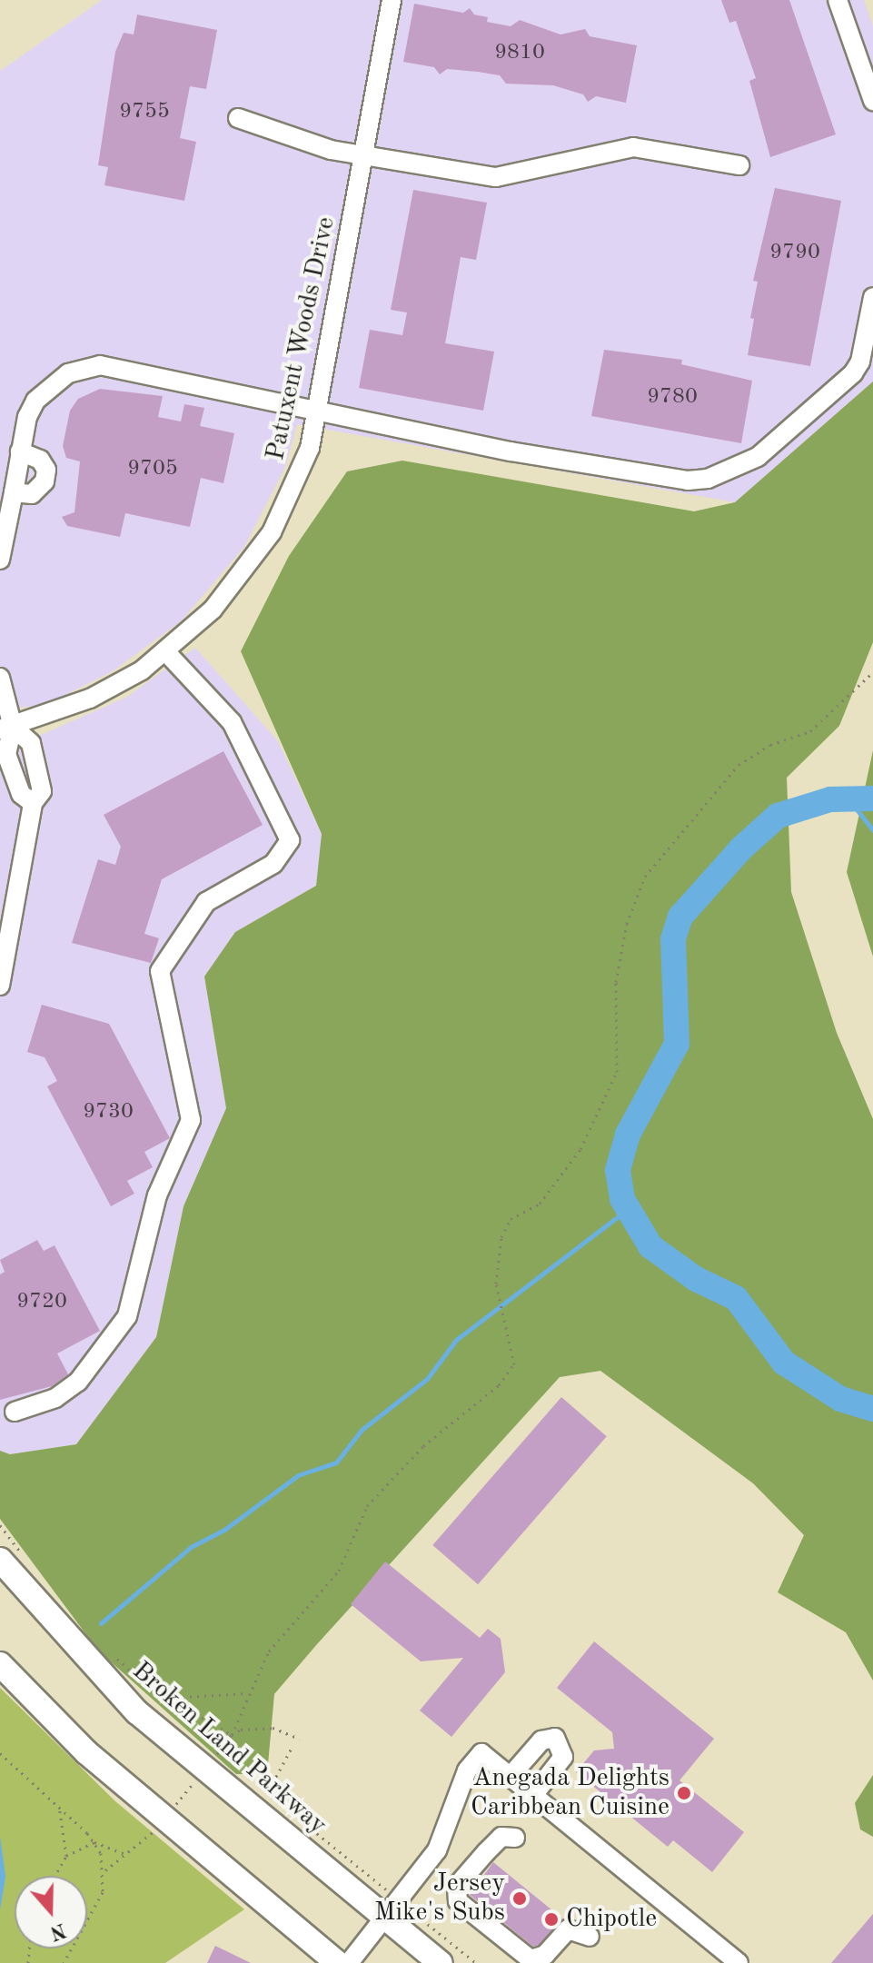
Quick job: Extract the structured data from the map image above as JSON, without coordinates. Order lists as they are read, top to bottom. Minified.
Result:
{"streets":{"main road":["Broken Land Parkway"],"street":["Patuxent Woods Drive"]},"places":["Anegada Delights Caribbean Cuisine","Jersey Mike's Subs","Chipotle"],"house_numbers":["9810","9755","9790","9780","9705","9730","9720"],"north":"bottom"}
